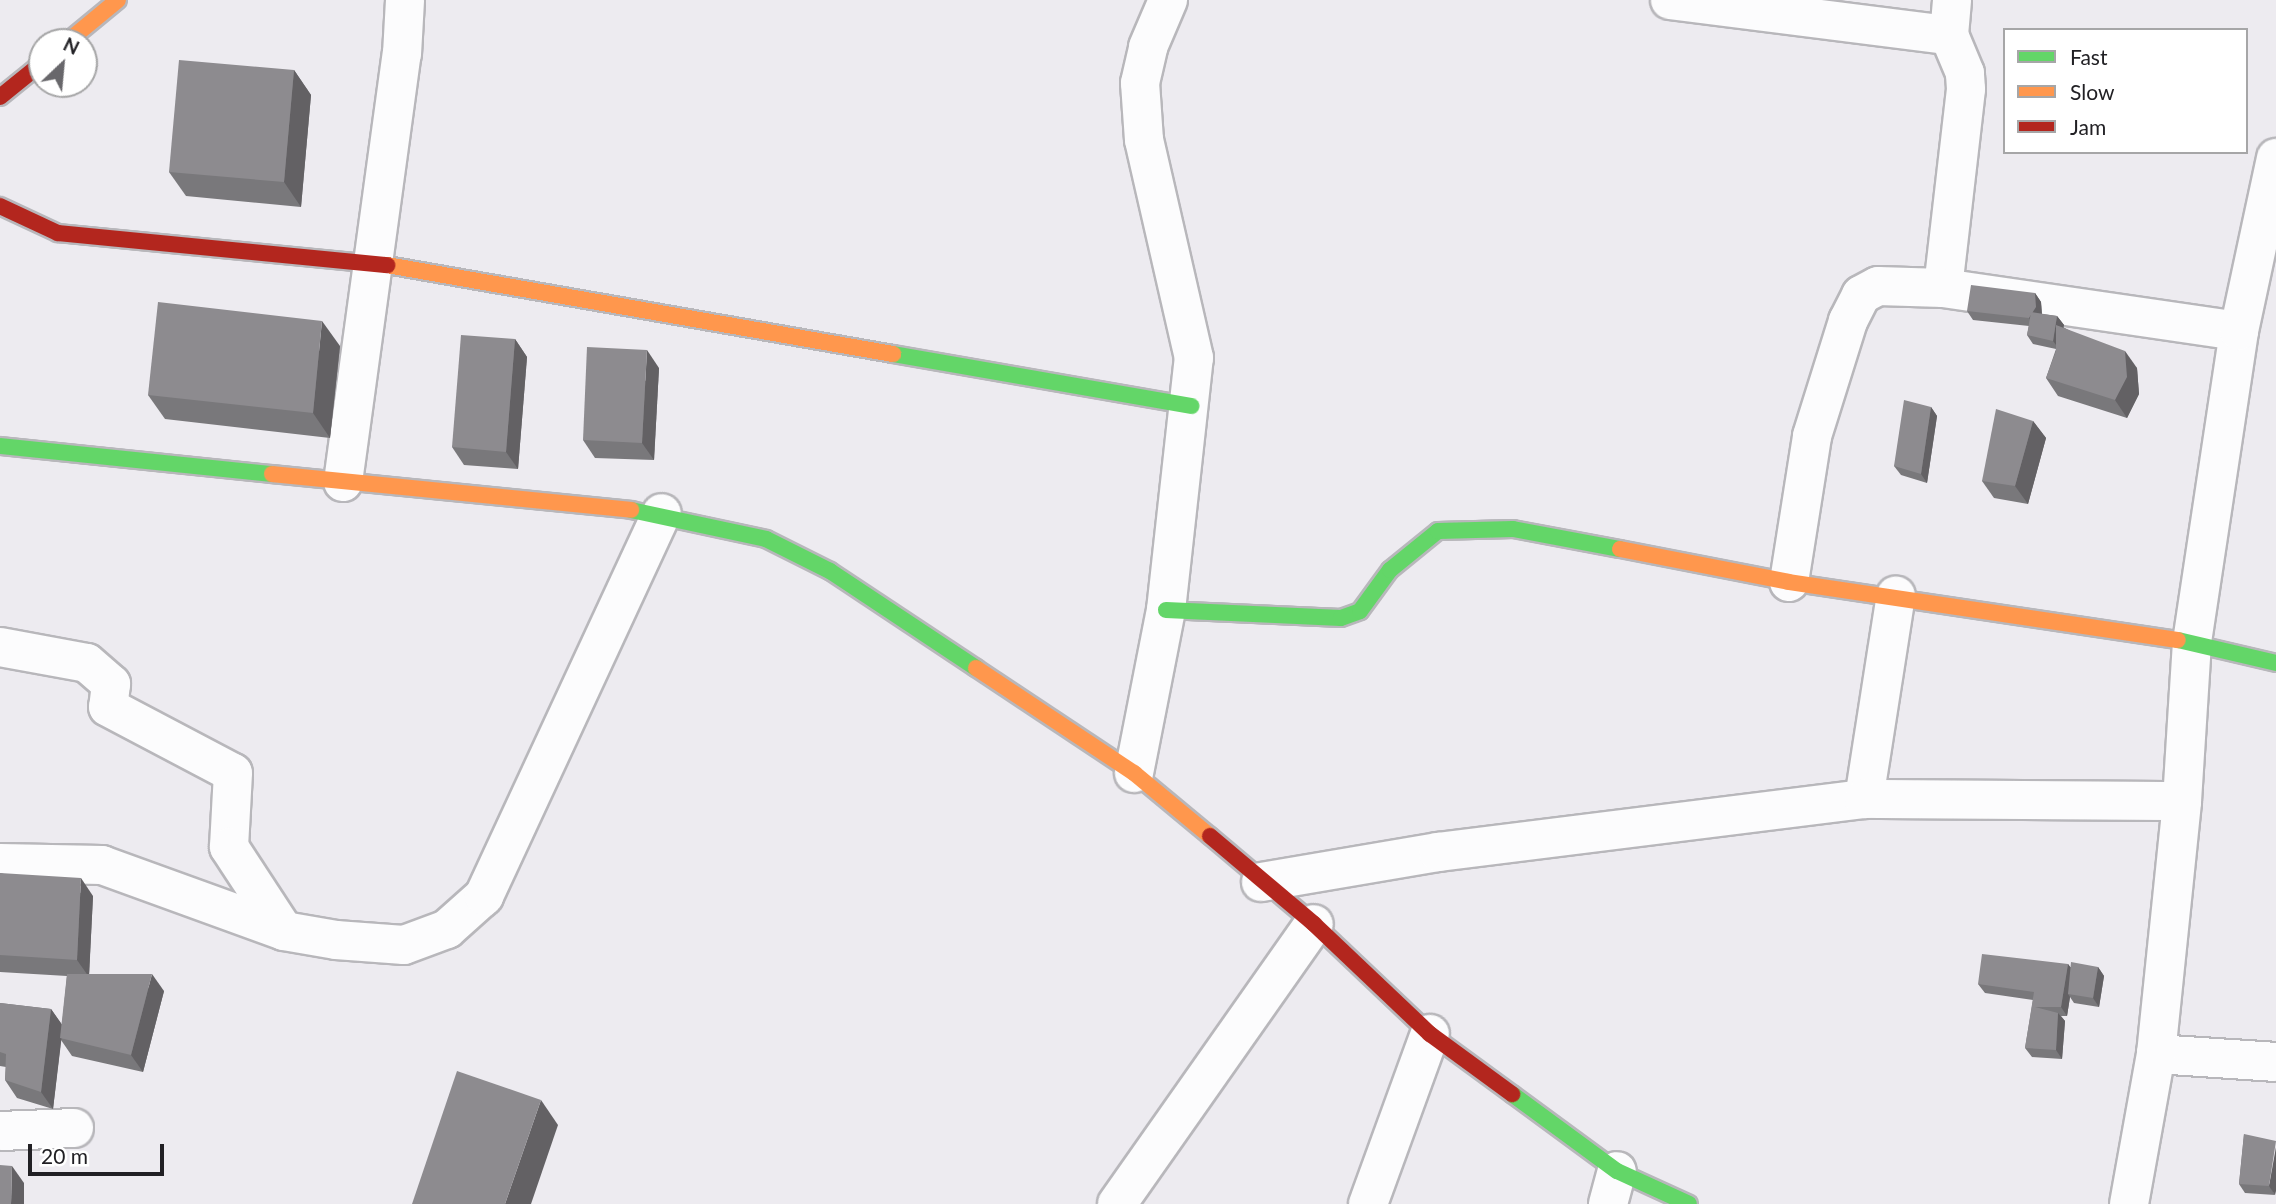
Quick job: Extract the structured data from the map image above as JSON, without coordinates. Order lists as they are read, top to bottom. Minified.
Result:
{"legend":["Fast","Slow","Jam"],"scale_bar":"20 m","north":"top right"}
